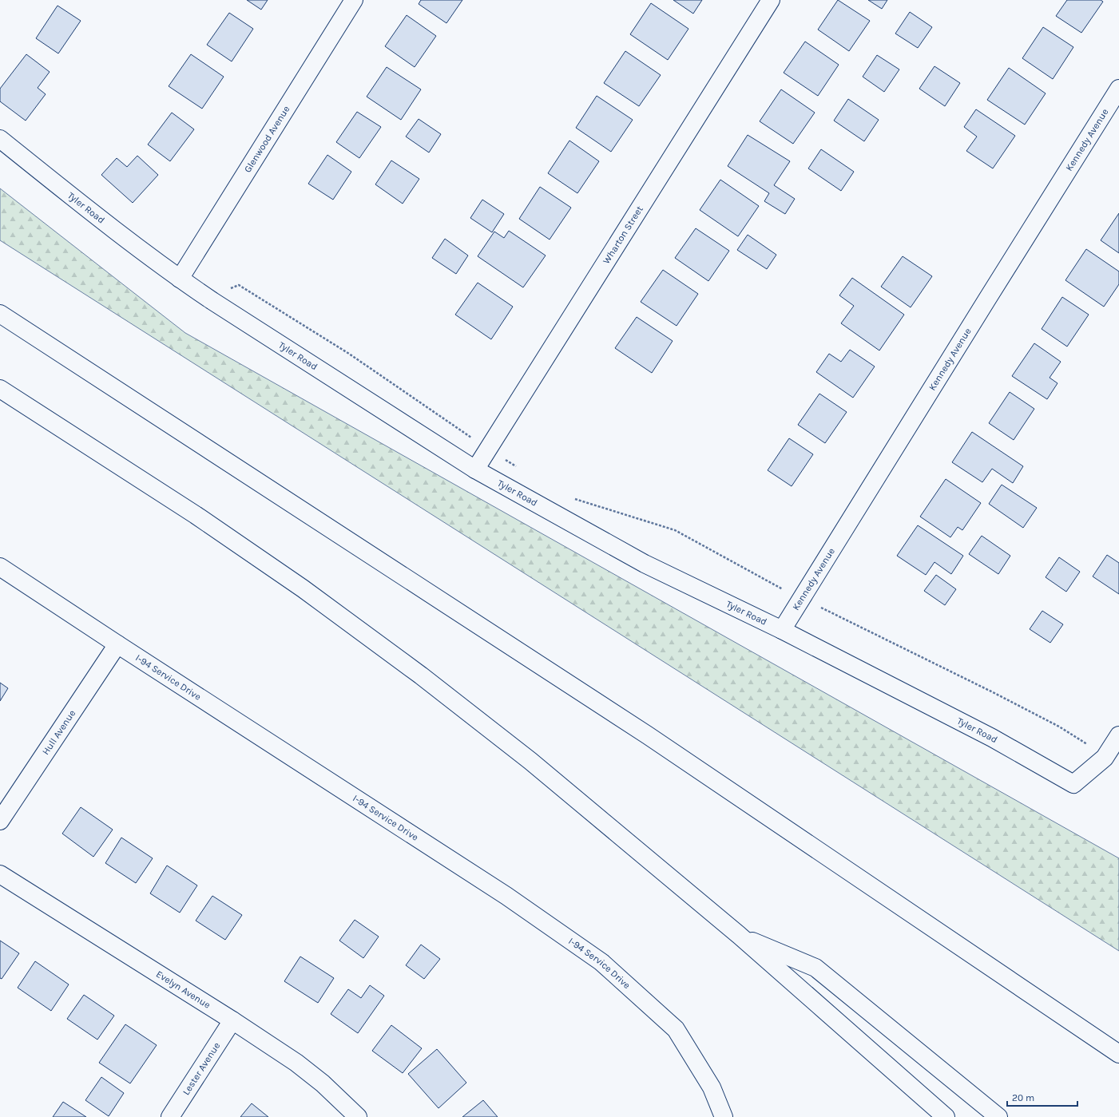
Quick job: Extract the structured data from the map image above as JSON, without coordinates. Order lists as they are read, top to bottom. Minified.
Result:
{"streets":{"main road":["Glenwood Avenue","Kennedy Avenue","Tyler Road","Wharton Street","I-94 Service Drive","Hull Avenue","Evelyn Avenue","Lester Avenue"]},"crossings":[["Glenwood Avenue","Tyler Road"],["Kennedy Avenue","Tyler Road"],["Tyler Road","Wharton Street"],["I-94 Service Drive","Hull Avenue"],["Evelyn Avenue","Lester Avenue"]],"scale_bar":"20 m"}
